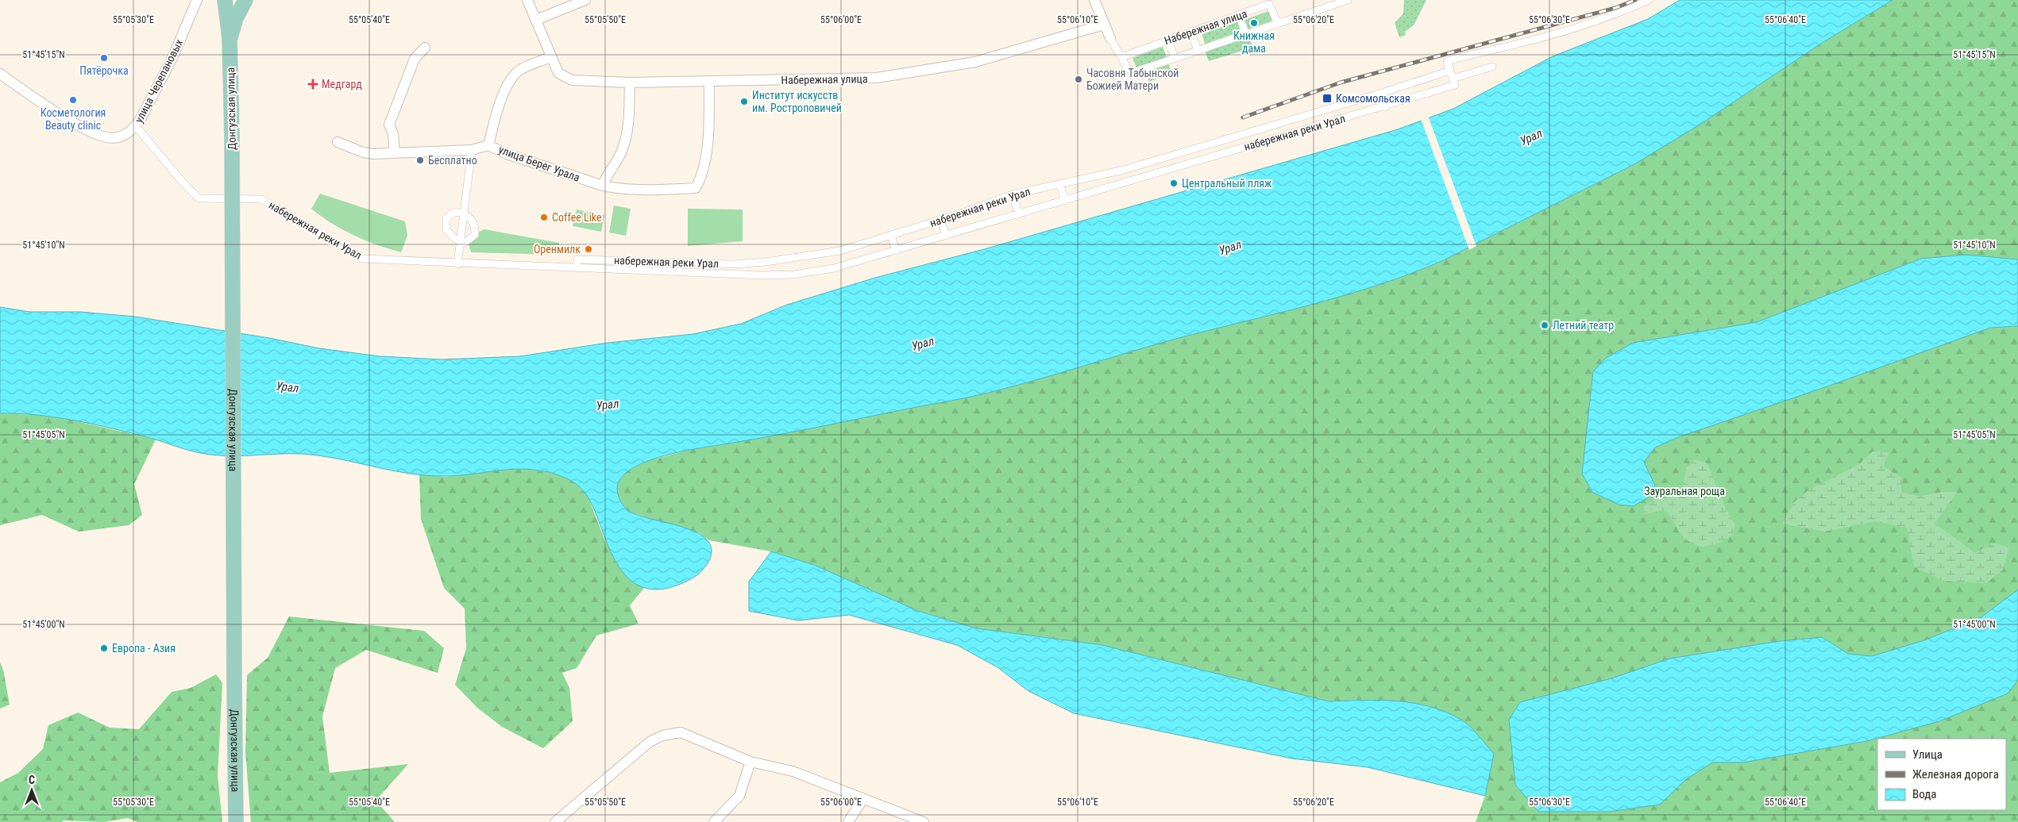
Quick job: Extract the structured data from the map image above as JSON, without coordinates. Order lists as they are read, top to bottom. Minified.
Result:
{"streets":{"main road":["Донгузская улица"],"street":["Набережная улица","улица Черепановых","набережная реки Урал","улица Берег Урала"]},"crossings":[["Набережная улица","улица Берег Урала"],["улица Черепановых","набережная реки Урал"]],"water":["Урал"],"parks":["Зауральная роща"],"places":{"other":["Книжная дама","Пятёрочка","Часовня Табынской Божией Матери","Косметология Beauty clinic","Институт искусств им. Ростроповичей","Бесплатно","Центральный пляж","Coffee Like","Оренмилк","Летний театр","Европа - Азия"],"health":["Медгард"],"transit":["Комсомольская"]},"legend":["Улица","Железная дорога","Вода"],"north":"top","coordinates":["55°05'30\"E","55°05'40\"E","55°05'50\"E","55°06'00\"E","55°06'10\"E","55°06'20\"E","55°06'30\"E","55°06'40\"E","51°45'15\"N","51°45'10\"N","51°45'05\"N","51°45'00\"N"]}
